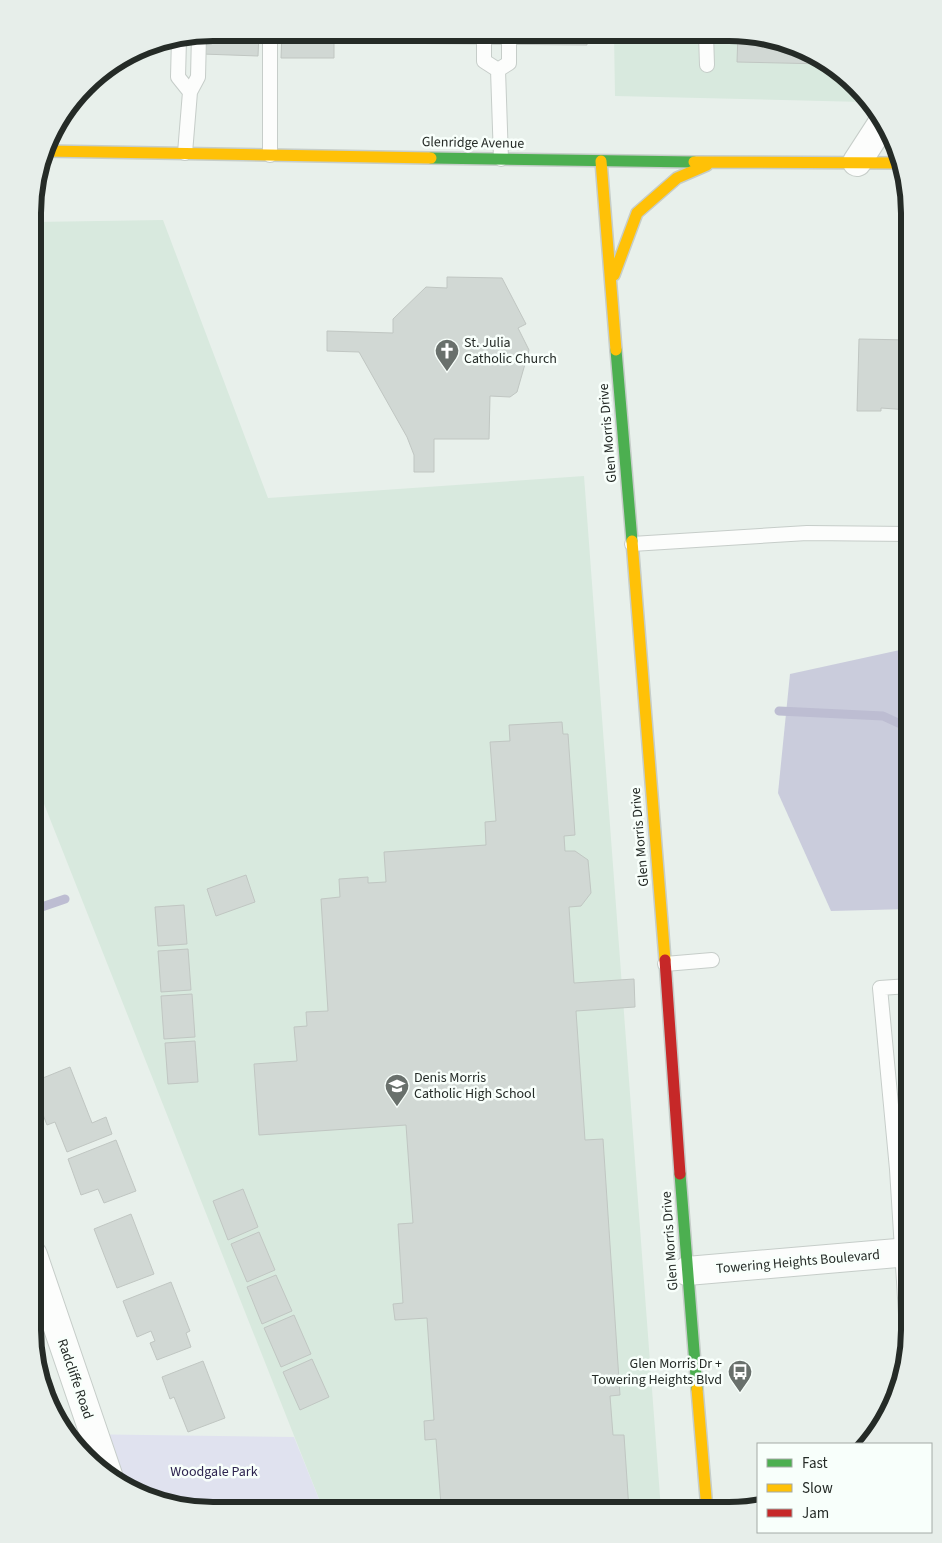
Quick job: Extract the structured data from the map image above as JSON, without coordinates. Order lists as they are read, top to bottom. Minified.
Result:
{"streets":{"street":["Glenridge Avenue","Glen Morris Drive","Towering Heights Boulevard","Radcliffe Road"]},"crossings":[["Glenridge Avenue","Glen Morris Drive"],["Glen Morris Drive","Towering Heights Boulevard"]],"parks":["Woodgale Park"],"places":{"church":["St. Julia Catholic Church"],"school or university":["Denis Morris Catholic High School"],"bus stop":["Glen Morris Dr + Towering Heights Blvd"]},"legend":["Fast","Slow","Jam"]}
